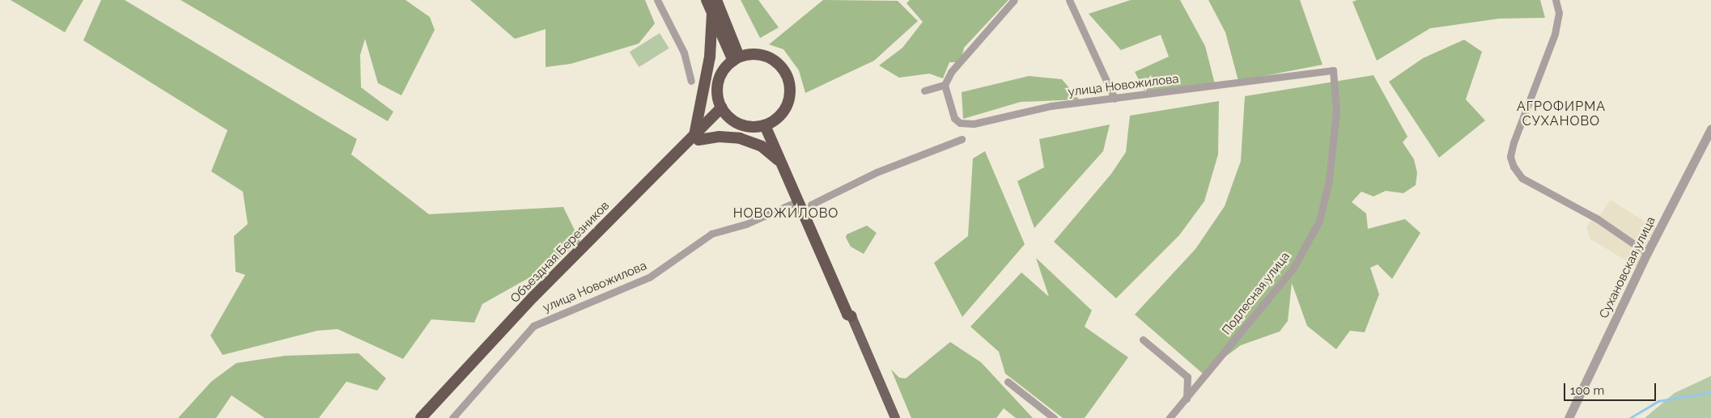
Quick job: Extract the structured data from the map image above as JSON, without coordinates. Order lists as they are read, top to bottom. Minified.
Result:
{"streets":{"highway":["Объездная Березников"],"street":["улица Новожилова","Сухановская улица","Подлесная улица"]},"crossings":[["улица Новожилова","Подлесная улица"]],"districts":["АГРОФИРМА СУХАНОВО","НОВОЖИЛОВО"],"scale_bar":"100 m"}
